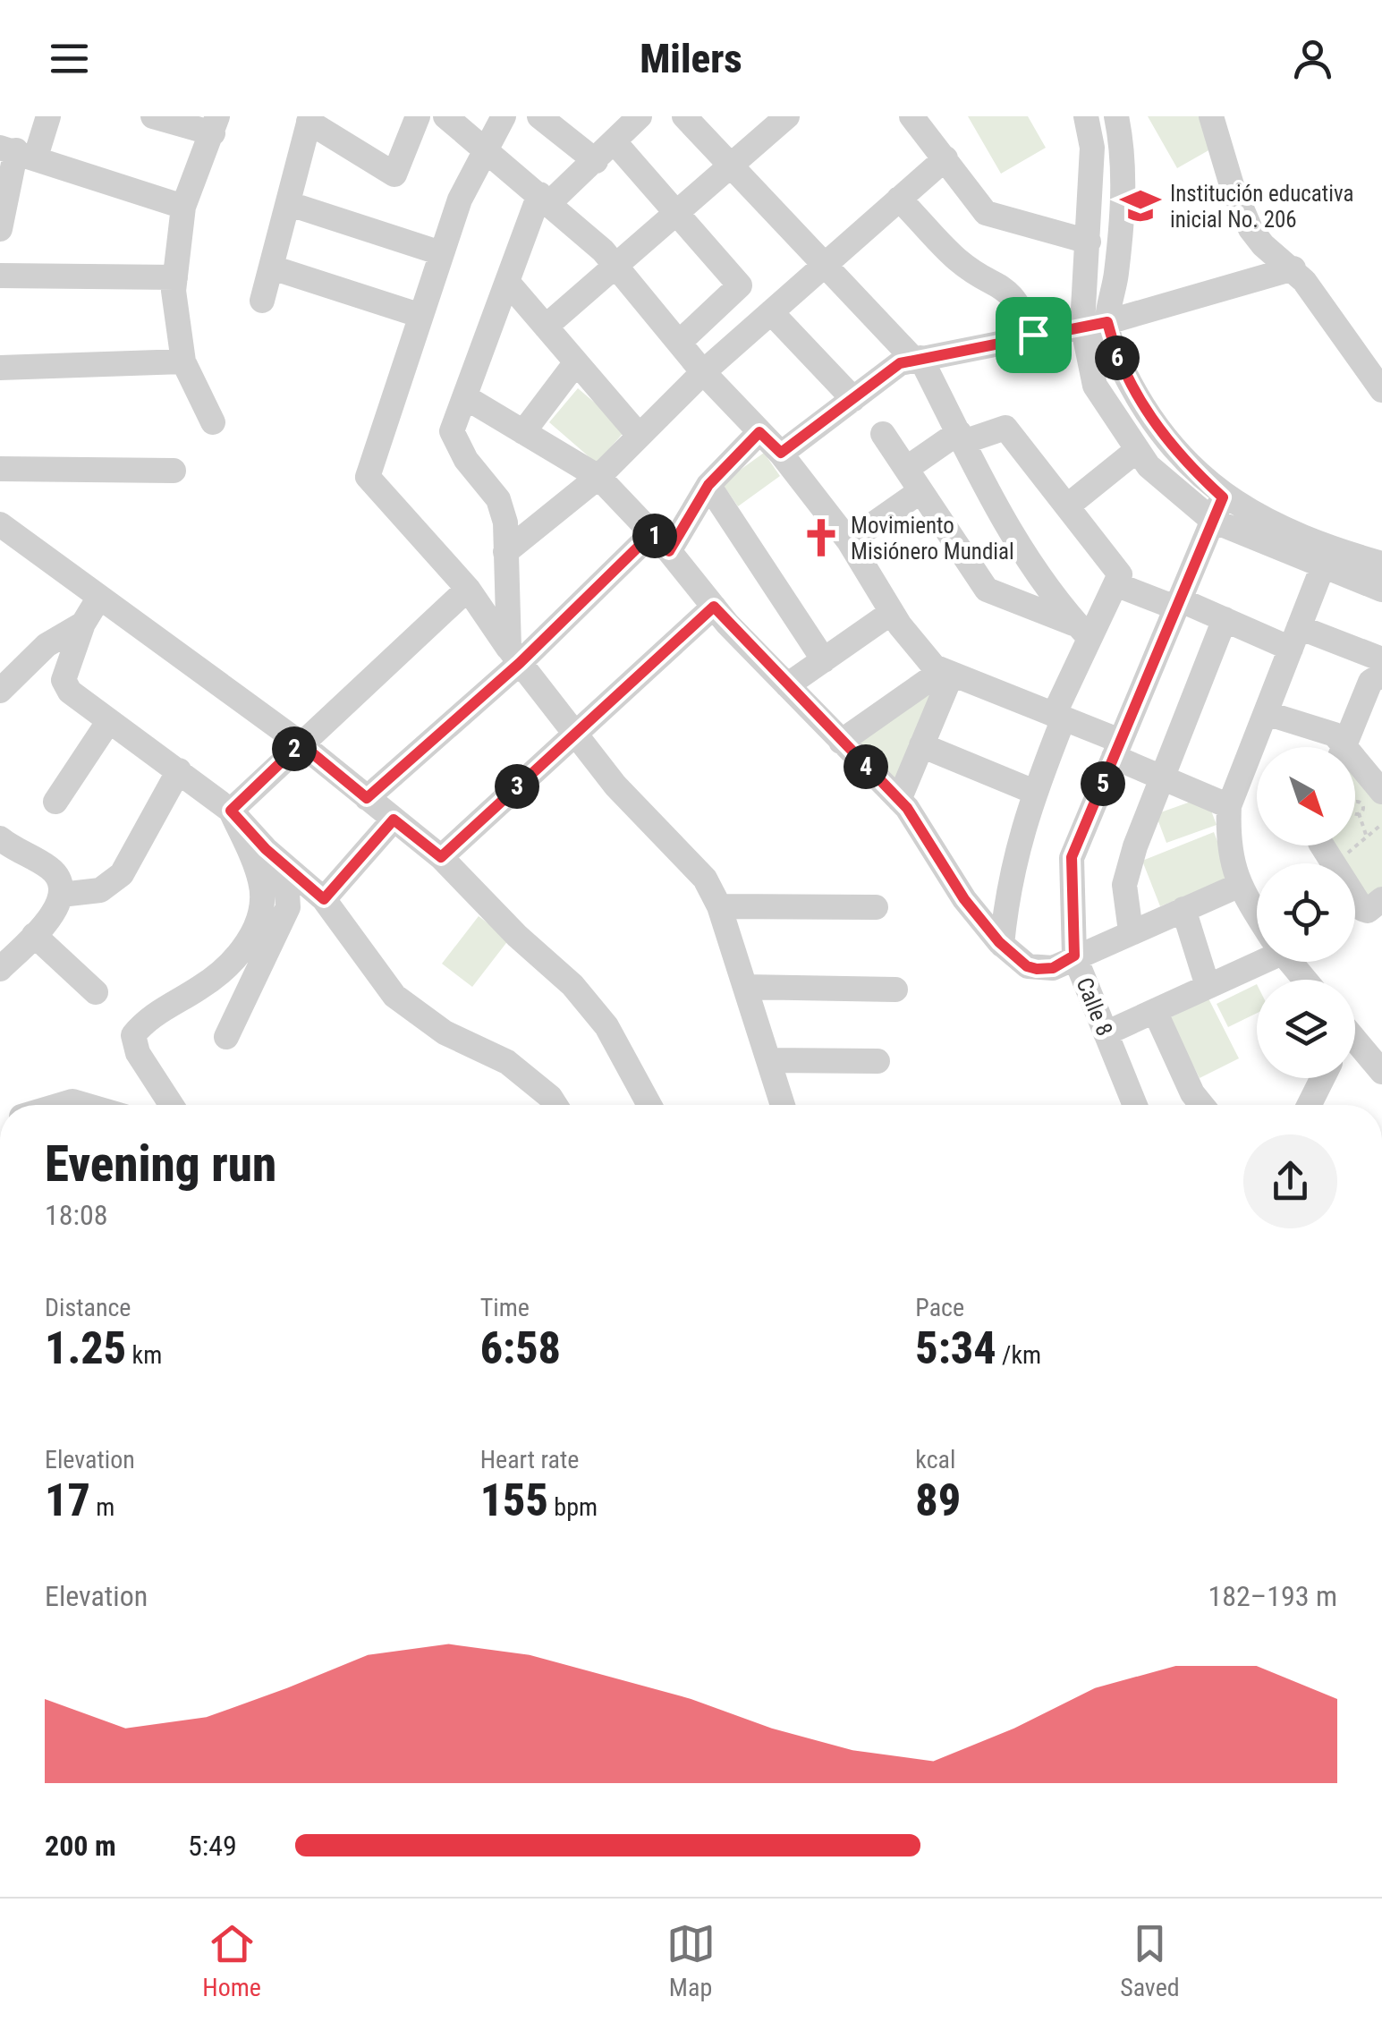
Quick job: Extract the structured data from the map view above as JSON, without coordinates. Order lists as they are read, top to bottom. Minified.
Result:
{"streets":{"street":["Calle 8"]},"places":{"school or university":["Institución educativa inicial No. 206"],"church":["Movimiento Misiónero Mundial"]},"north":"bottom right","page":{"header":"Milers","pins":["6","1","2","4","5","3"],"heading":["Evening run","18:08"],"stats":[["Distance","1.25 km"],["Time","6:58"],["Pace","5:34 /km"],["Elevation","17 m"],["Heart rate","155 bpm"],["kcal","89"]],"chart":["Elevation","182–193 m"],"list":[{"name":"200 m","note":"5:49"}],"tabs":["Home","Map","Saved"]}}
